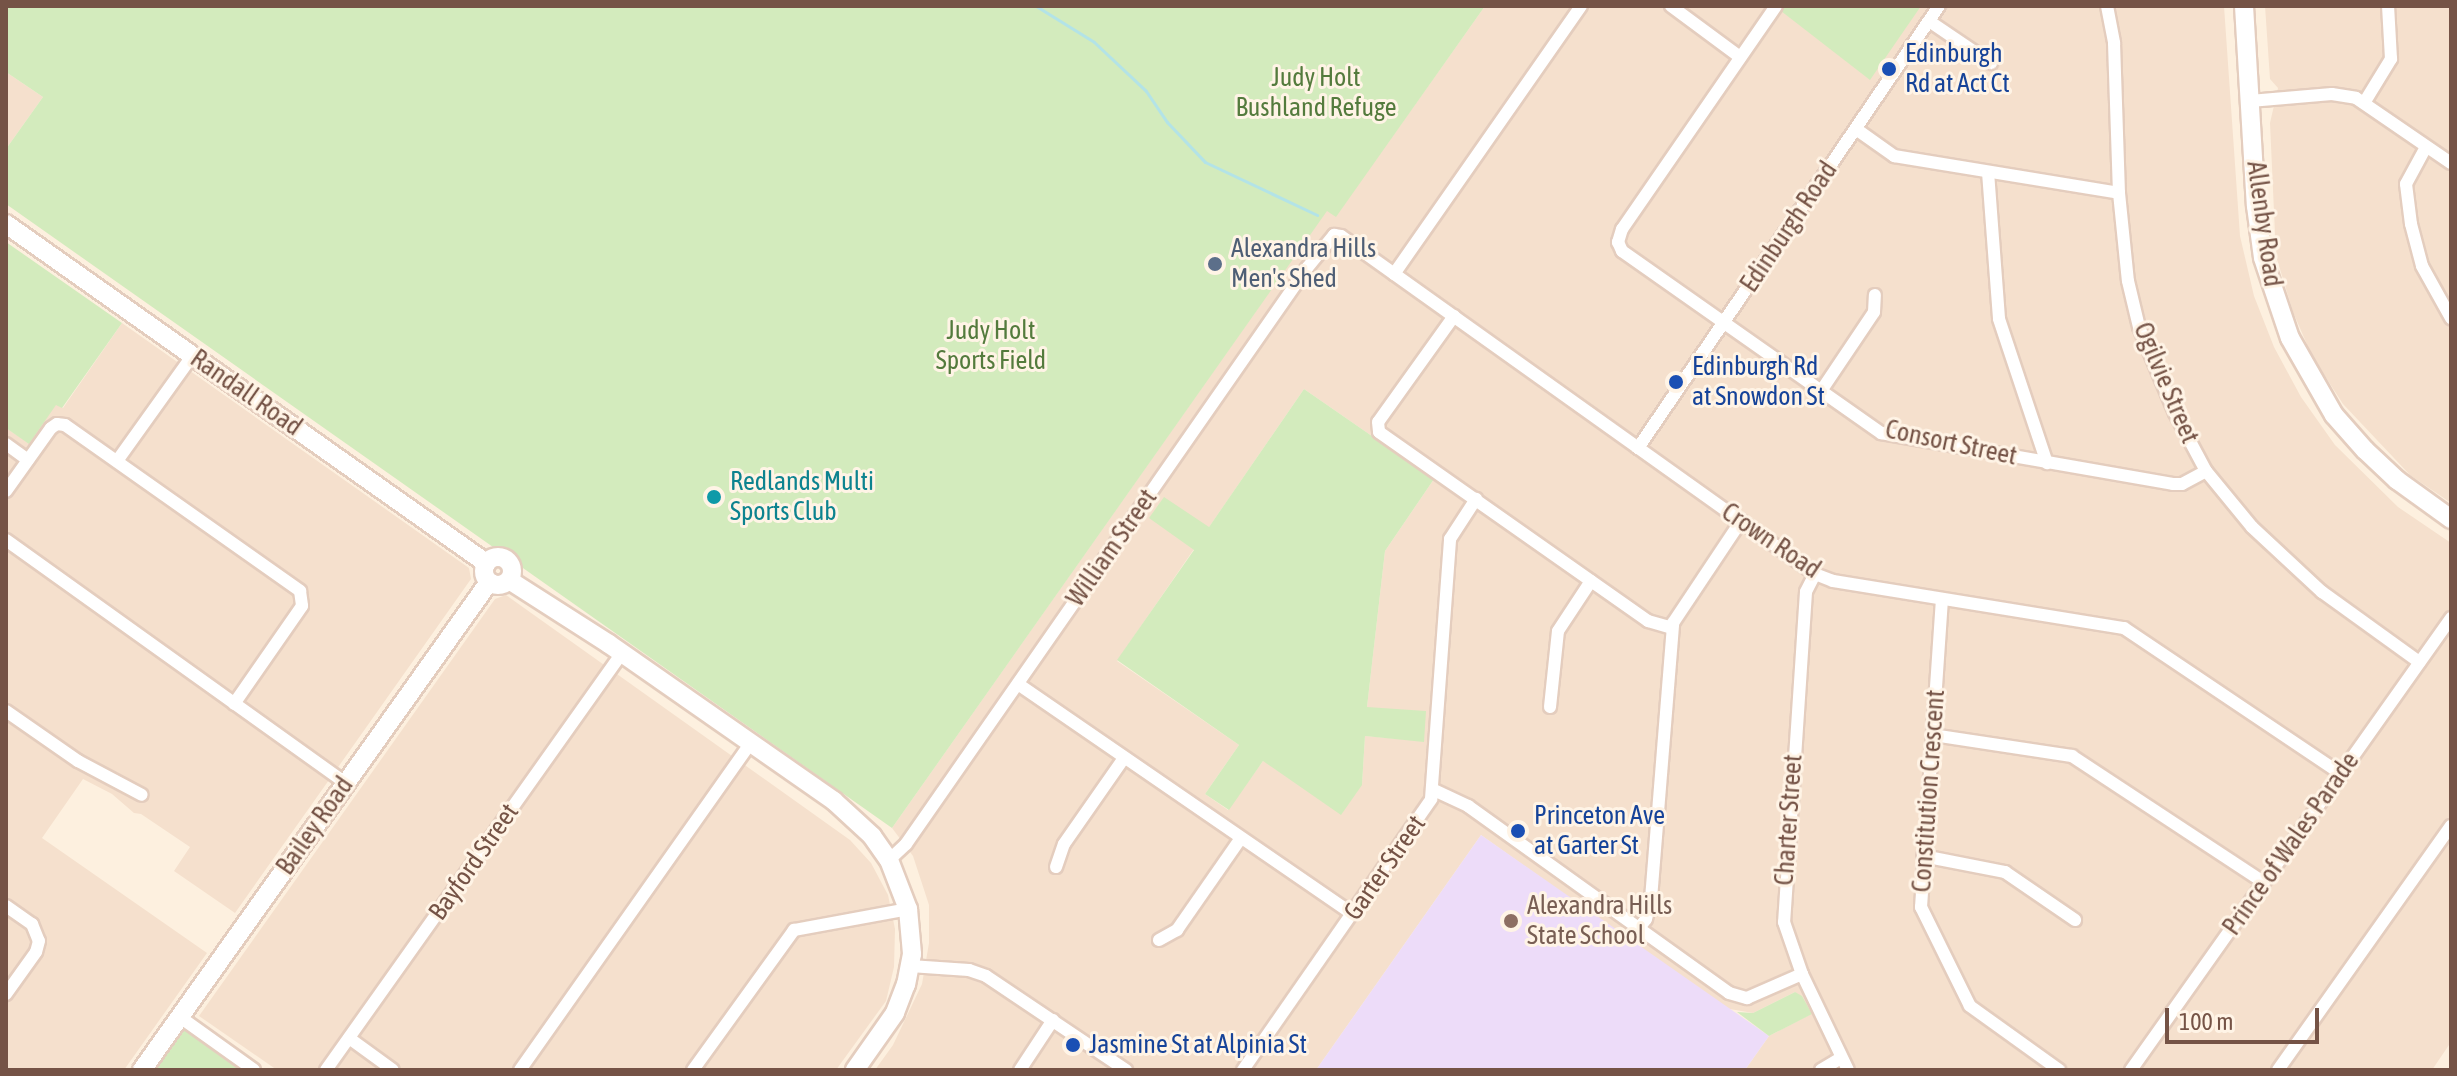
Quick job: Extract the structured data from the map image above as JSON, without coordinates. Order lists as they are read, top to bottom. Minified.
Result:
{"streets":{"street":["Allenby Road","Edinburgh Road","Ogilvie Street","Randall Road","Consort Street","Crown Road","William Street","Constitution Crescent","Charter Street","Bailey Road","Prince of Wales Parade","Bayford Street","Garter Street"]},"crossings":[["Edinburgh Road","Consort Street"],["Edinburgh Road","Crown Road"],["Ogilvie Street","Consort Street"],["Ogilvie Street","Prince of Wales Parade"],["Randall Road","William Street"],["Randall Road","Bailey Road"],["Randall Road","Bayford Street"],["Crown Road","William Street"],["Crown Road","Constitution Crescent"],["Crown Road","Charter Street"],["Crown Road","Prince of Wales Parade"]],"parks":["Judy Holt Bushland Refuge","Judy Holt Sports Field"],"places":["Edinburgh Rd at Act Ct","Alexandra Hills Men's Shed","Edinburgh Rd at Snowdon St","Redlands Multi Sports Club","Princeton Ave at Garter St","Alexandra Hills State School","Jasmine St at Alpinia St"],"scale_bar":"100 m"}
